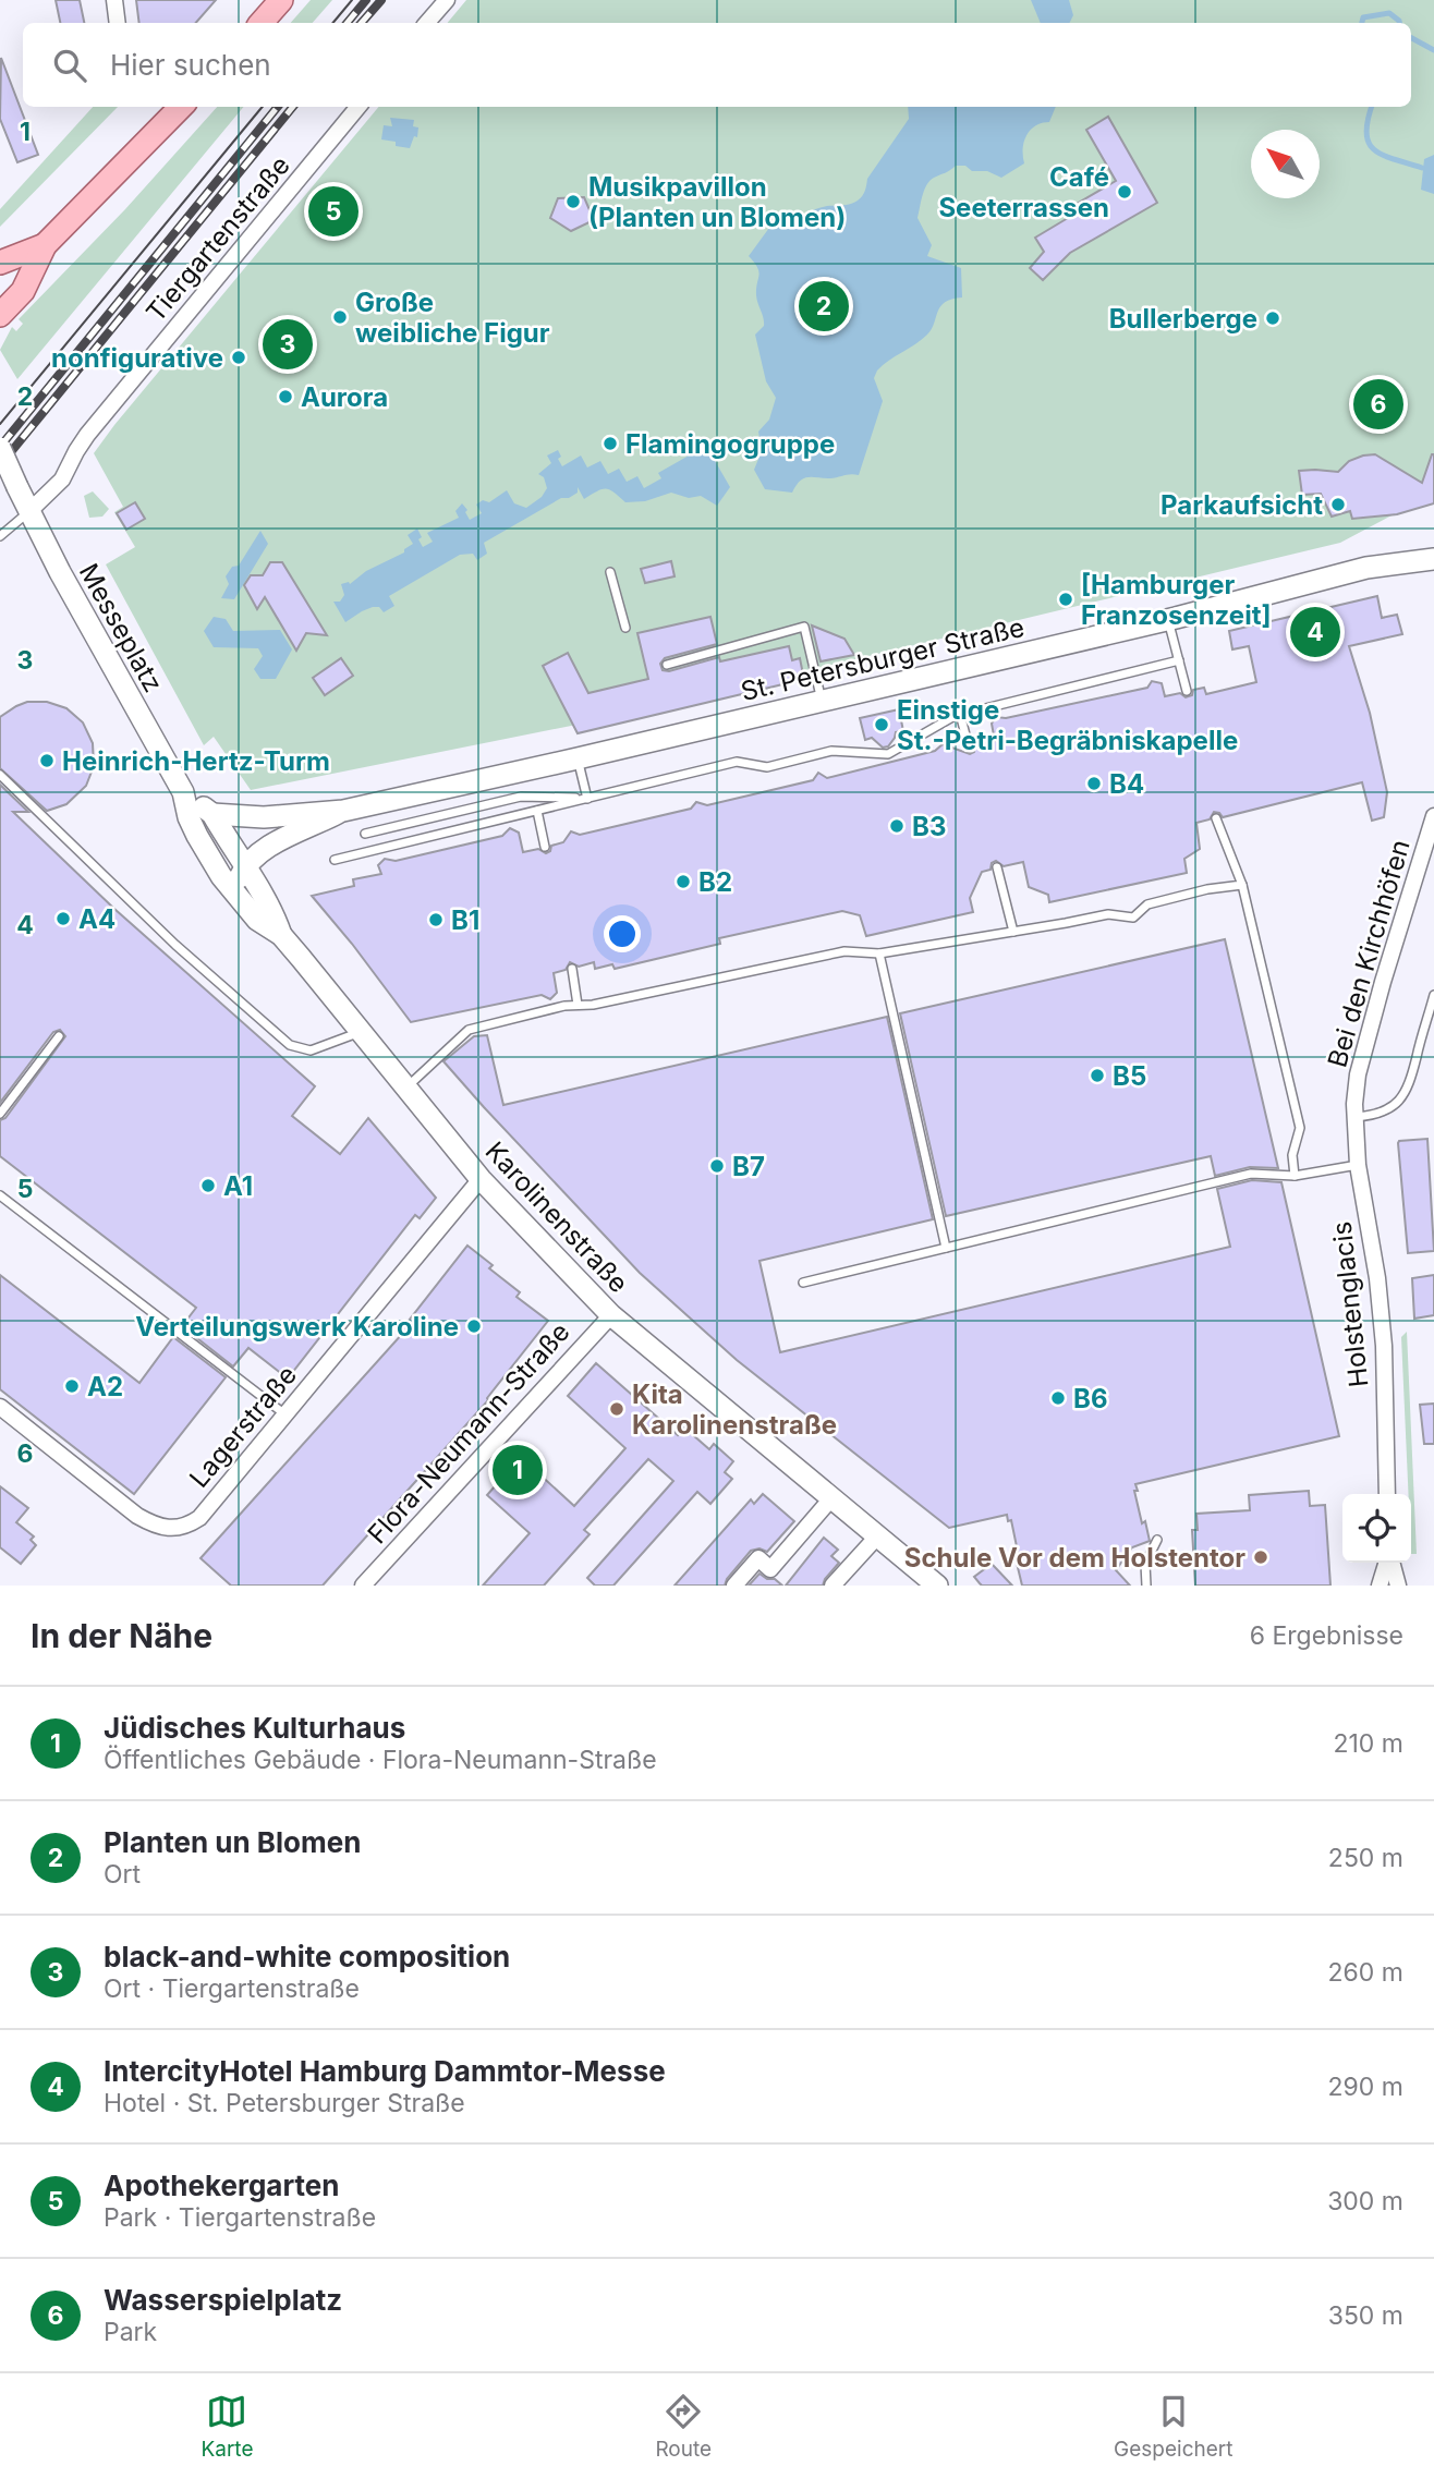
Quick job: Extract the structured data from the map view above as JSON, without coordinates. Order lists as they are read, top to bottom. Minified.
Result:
{"streets":{"main road":["Messeplatz","St. Petersburger Straße","Karolinenstraße"],"street":["Tiergartenstraße","Bei den Kirchhöfen","Holstenglacis","Lagerstraße","Flora-Neumann-Straße"]},"crossings":[["Tiergartenstraße","Messeplatz"],["Messeplatz","St. Petersburger Straße"],["Messeplatz","Karolinenstraße"],["St. Petersburger Straße","Karolinenstraße"],["Bei den Kirchhöfen","Holstenglacis"],["Karolinenstraße","Lagerstraße"],["Karolinenstraße","Flora-Neumann-Straße"]],"places":["Café Seeterrassen","Musikpavillon (Planten un Blomen)","Große weibliche Figur","Bullerberge","nonfigurative","Aurora","Flamingogruppe","Parkaufsicht","[Hamburger Franzosenzeit]","Einstige St.-Petri-Begräbniskapelle","Heinrich-Hertz-Turm","B4","B3","B2","A4","B1","B5","B7","A1","Verteilungswerk Karoline","A2","B6","Kita Karolinenstraße","Schule Vor dem Holstentor"],"north":"top left","page":{"search":"Hier suchen","pins":["5","2","3","6","4","1"],"heading":["In der Nähe","6 Ergebnisse"],"list":[{"mark":"1","name":"Jüdisches Kulturhaus","note":"Öffentliches Gebäude · Flora-Neumann-Straße","value":"210 m"},{"mark":"2","name":"Planten un Blomen","note":"Ort","value":"250 m"},{"mark":"3","name":"black-and-white composition","note":"Ort · Tiergartenstraße","value":"260 m"},{"mark":"4","name":"IntercityHotel Hamburg Dammtor-Messe","note":"Hotel · St. Petersburger Straße","value":"290 m"},{"mark":"5","name":"Apothekergarten","note":"Park · Tiergartenstraße","value":"300 m"},{"mark":"6","name":"Wasserspielplatz","note":"Park","value":"350 m"}],"nav":["Karte","Route","Gespeichert"]},"grid":{"rows":["1","2","3","4","5","6"]}}
